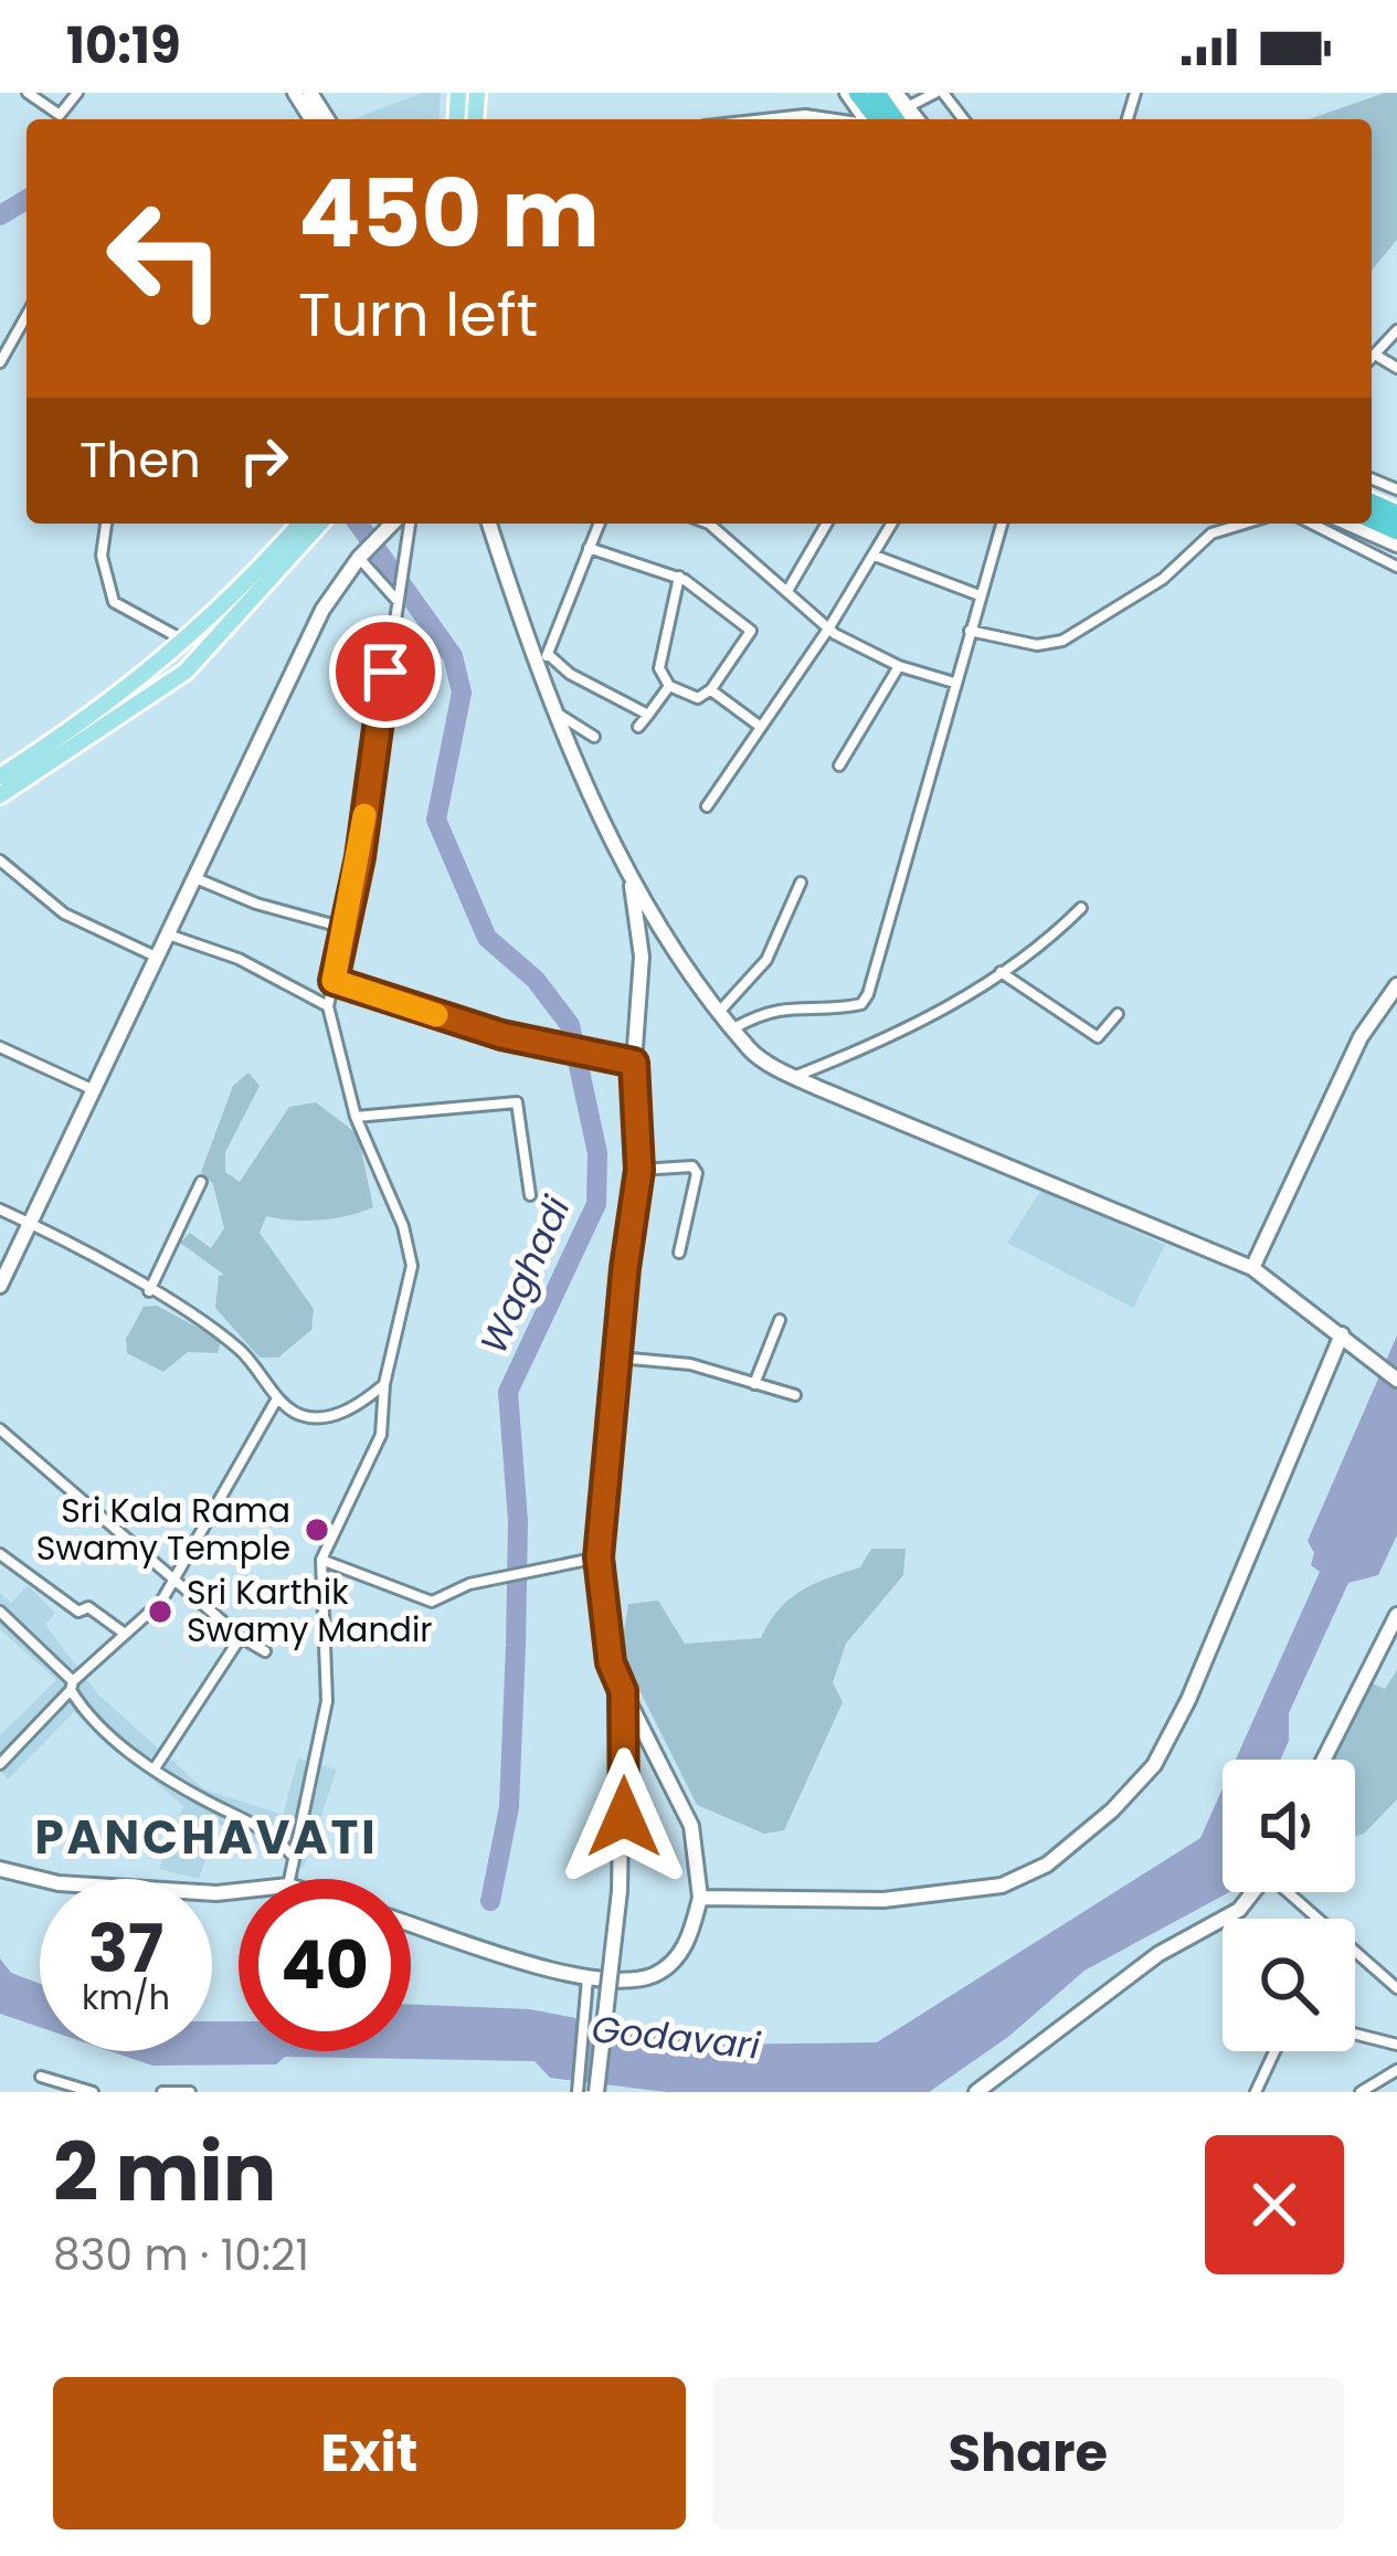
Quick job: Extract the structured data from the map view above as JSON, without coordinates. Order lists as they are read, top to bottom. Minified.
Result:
{"districts":["PANCHAVATI"],"water":["Waghadi","Godavari"],"places":["Sri Kala Rama Swamy Temple","Sri Karthik Swamy Mandir"],"page":{"status":"10:19","turn":["450 m","Turn left"],"then":"Then","speed":"37 km/h","limit":"40","heading":["2 min","830 m · 10:21"],"buttons":["Exit","Share"]}}
